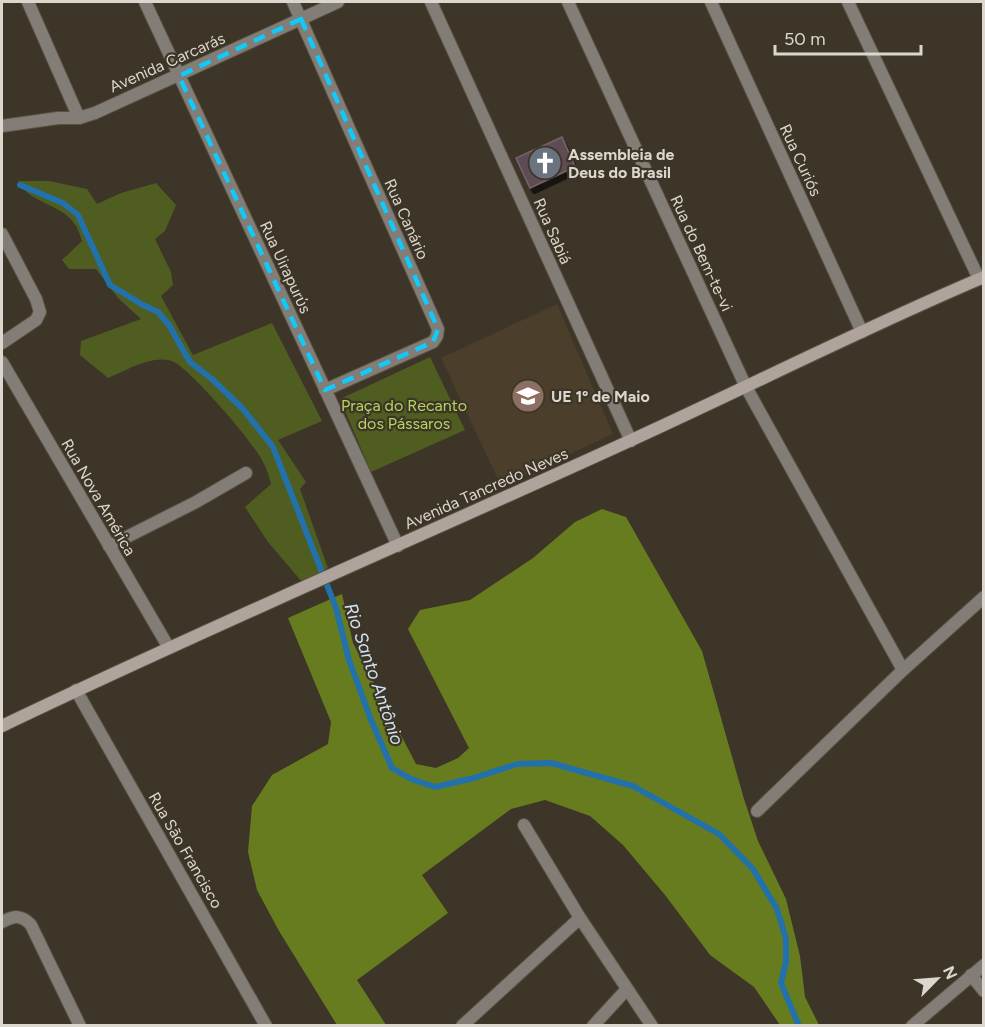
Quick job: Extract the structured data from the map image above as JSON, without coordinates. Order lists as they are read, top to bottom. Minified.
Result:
{"streets":{"street":["Avenida Carcarás","Rua Curiós","Rua Canário","Rua Sabiá","Rua do Bem-te-vi","Rua Uirapurύs","Avenida Tancredo Neves","Rua Nova América","Rua São Francisco"]},"crossings":[["Avenida Carcarás","Rua Canário"],["Avenida Carcarás","Rua Uirapurύs"],["Rua Curiós","Avenida Tancredo Neves"],["Rua Canário","Rua Uirapurύs"],["Rua Sabiá","Avenida Tancredo Neves"],["Rua do Bem-te-vi","Avenida Tancredo Neves"],["Rua Uirapurύs","Avenida Tancredo Neves"],["Avenida Tancredo Neves","Rua Nova América"],["Avenida Tancredo Neves","Rua São Francisco"]],"water":["Rio Santo Antônio"],"parks":["Praça do Recanto dos Pássaros"],"places":{"church":["Assembleia de Deus do Brasil"],"school or university":["UE 1º de Maio"]},"scale_bar":"50 m","north":"top right"}
